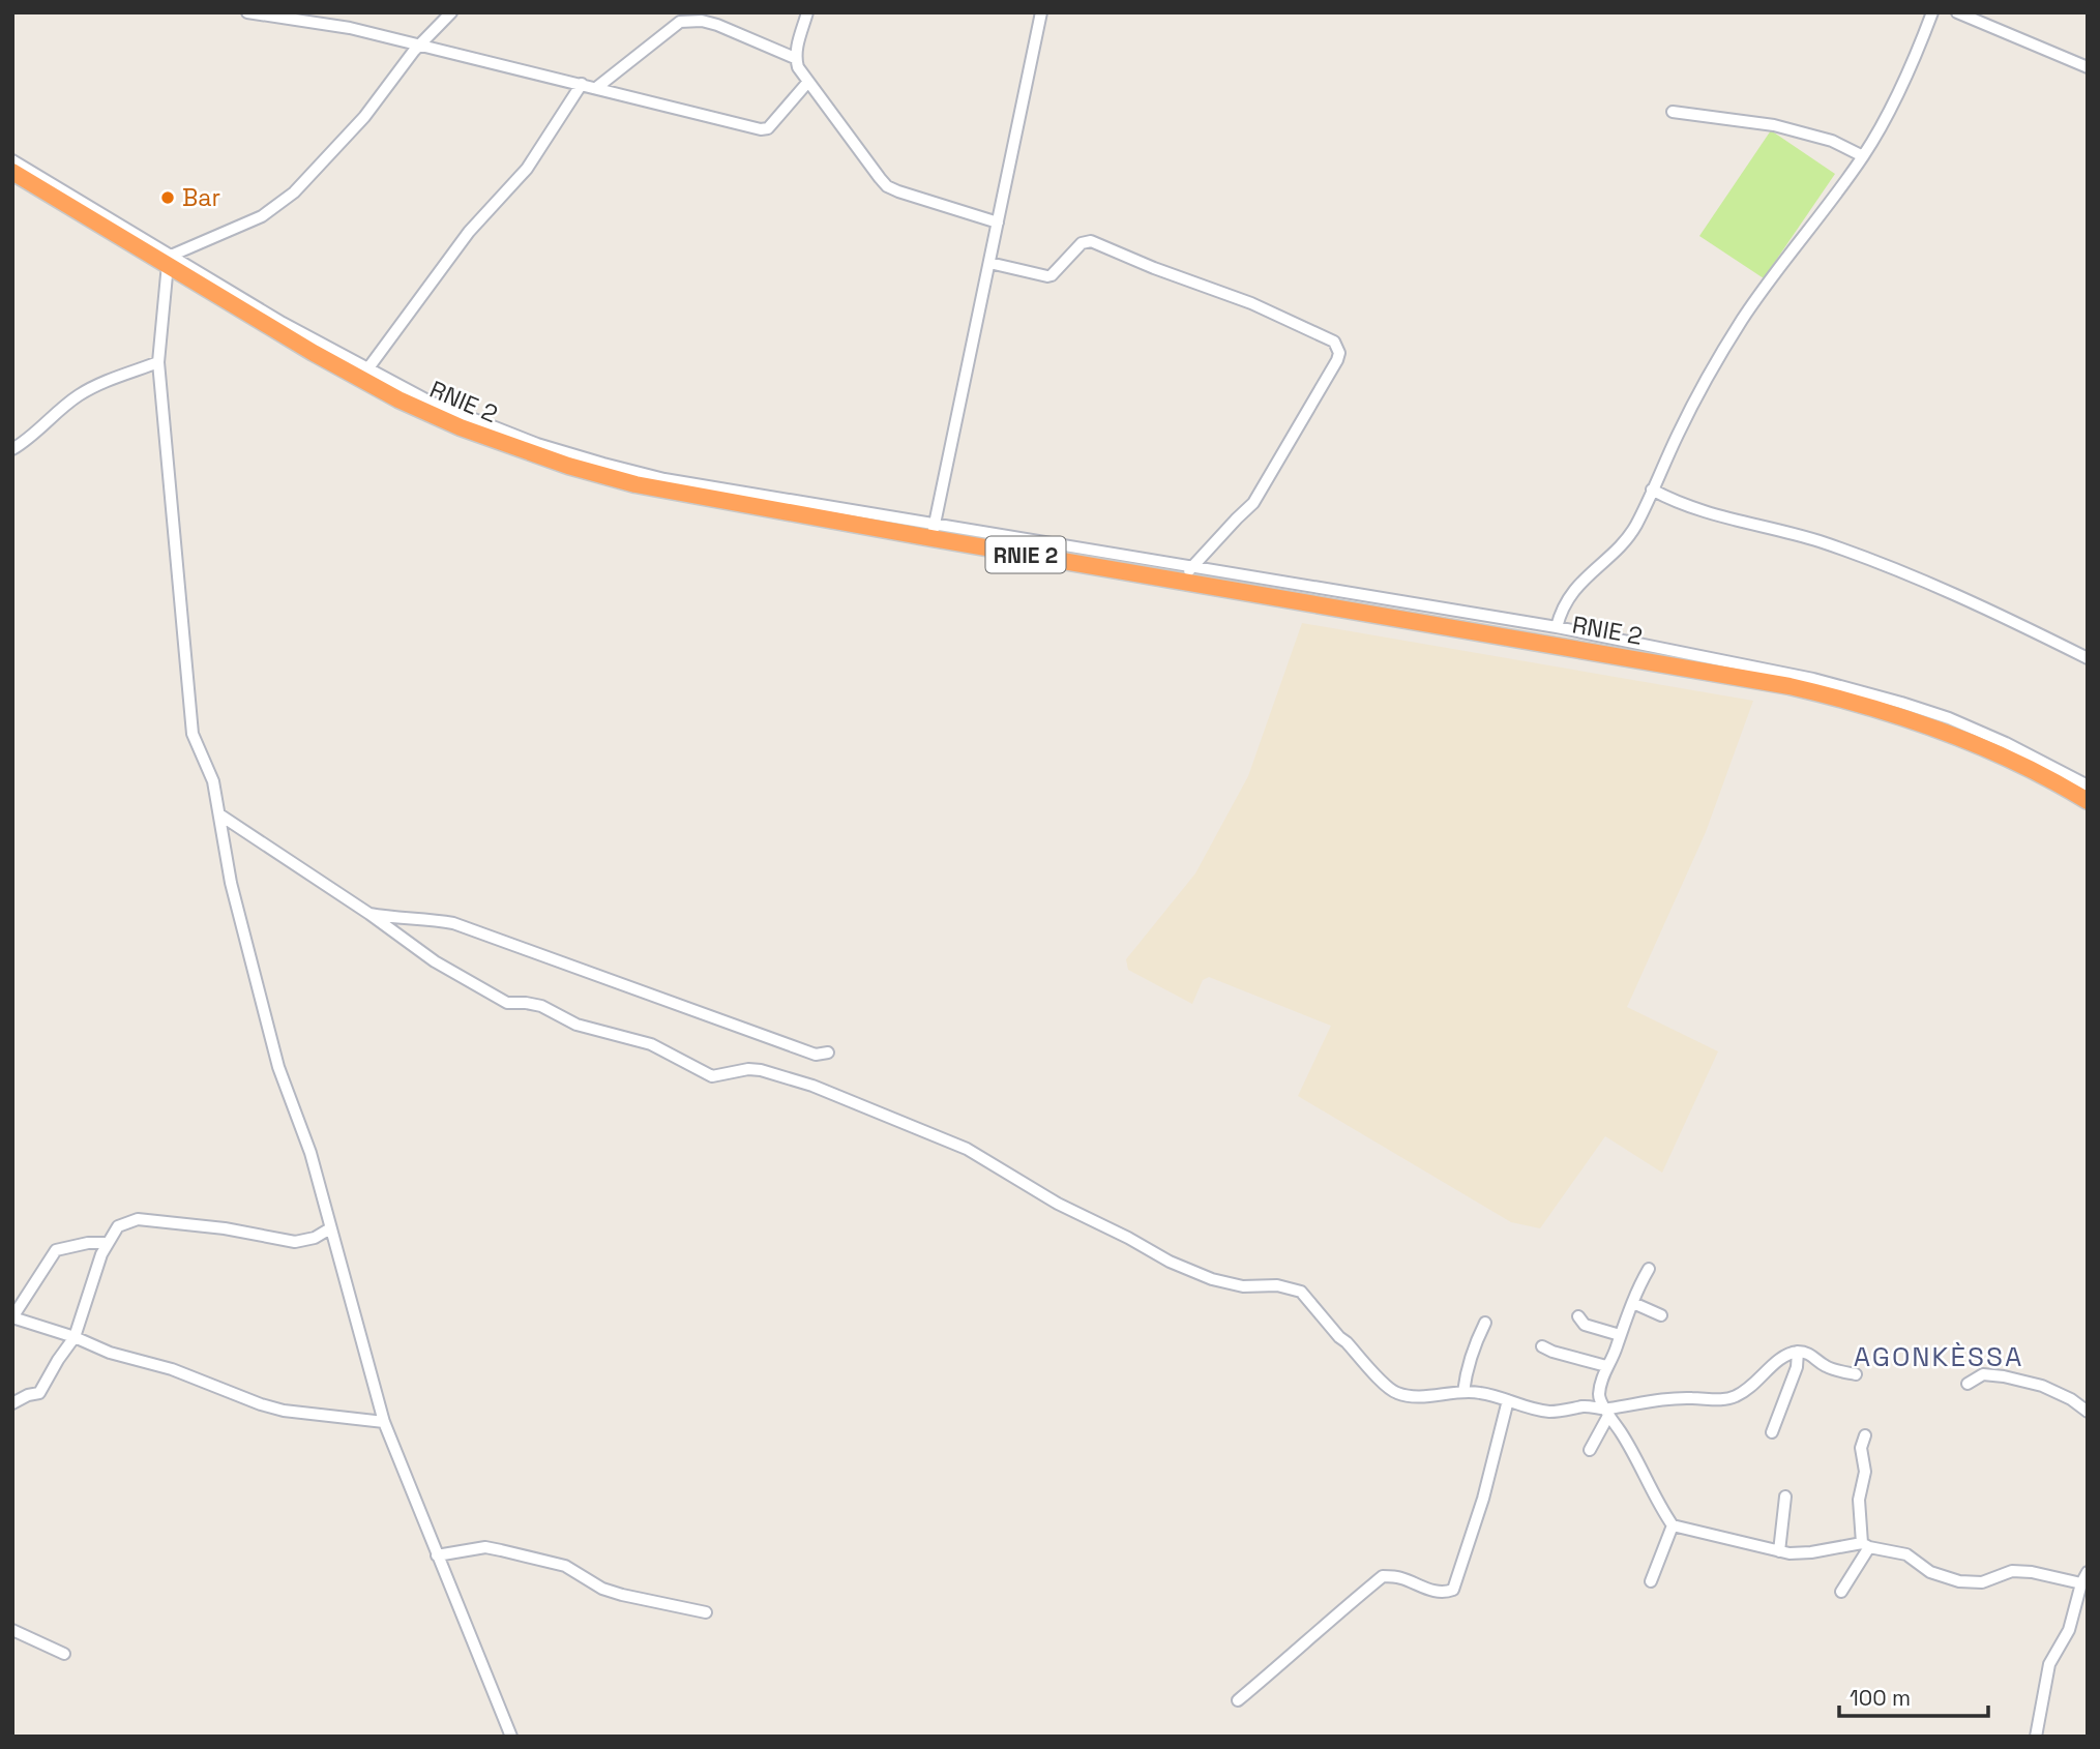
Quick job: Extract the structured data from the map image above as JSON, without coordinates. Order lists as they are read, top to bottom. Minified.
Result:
{"streets":{"highway":["RNIE 2"]},"districts":["AGONKÈSSA"],"places":["Bar"],"scale_bar":"100 m"}
